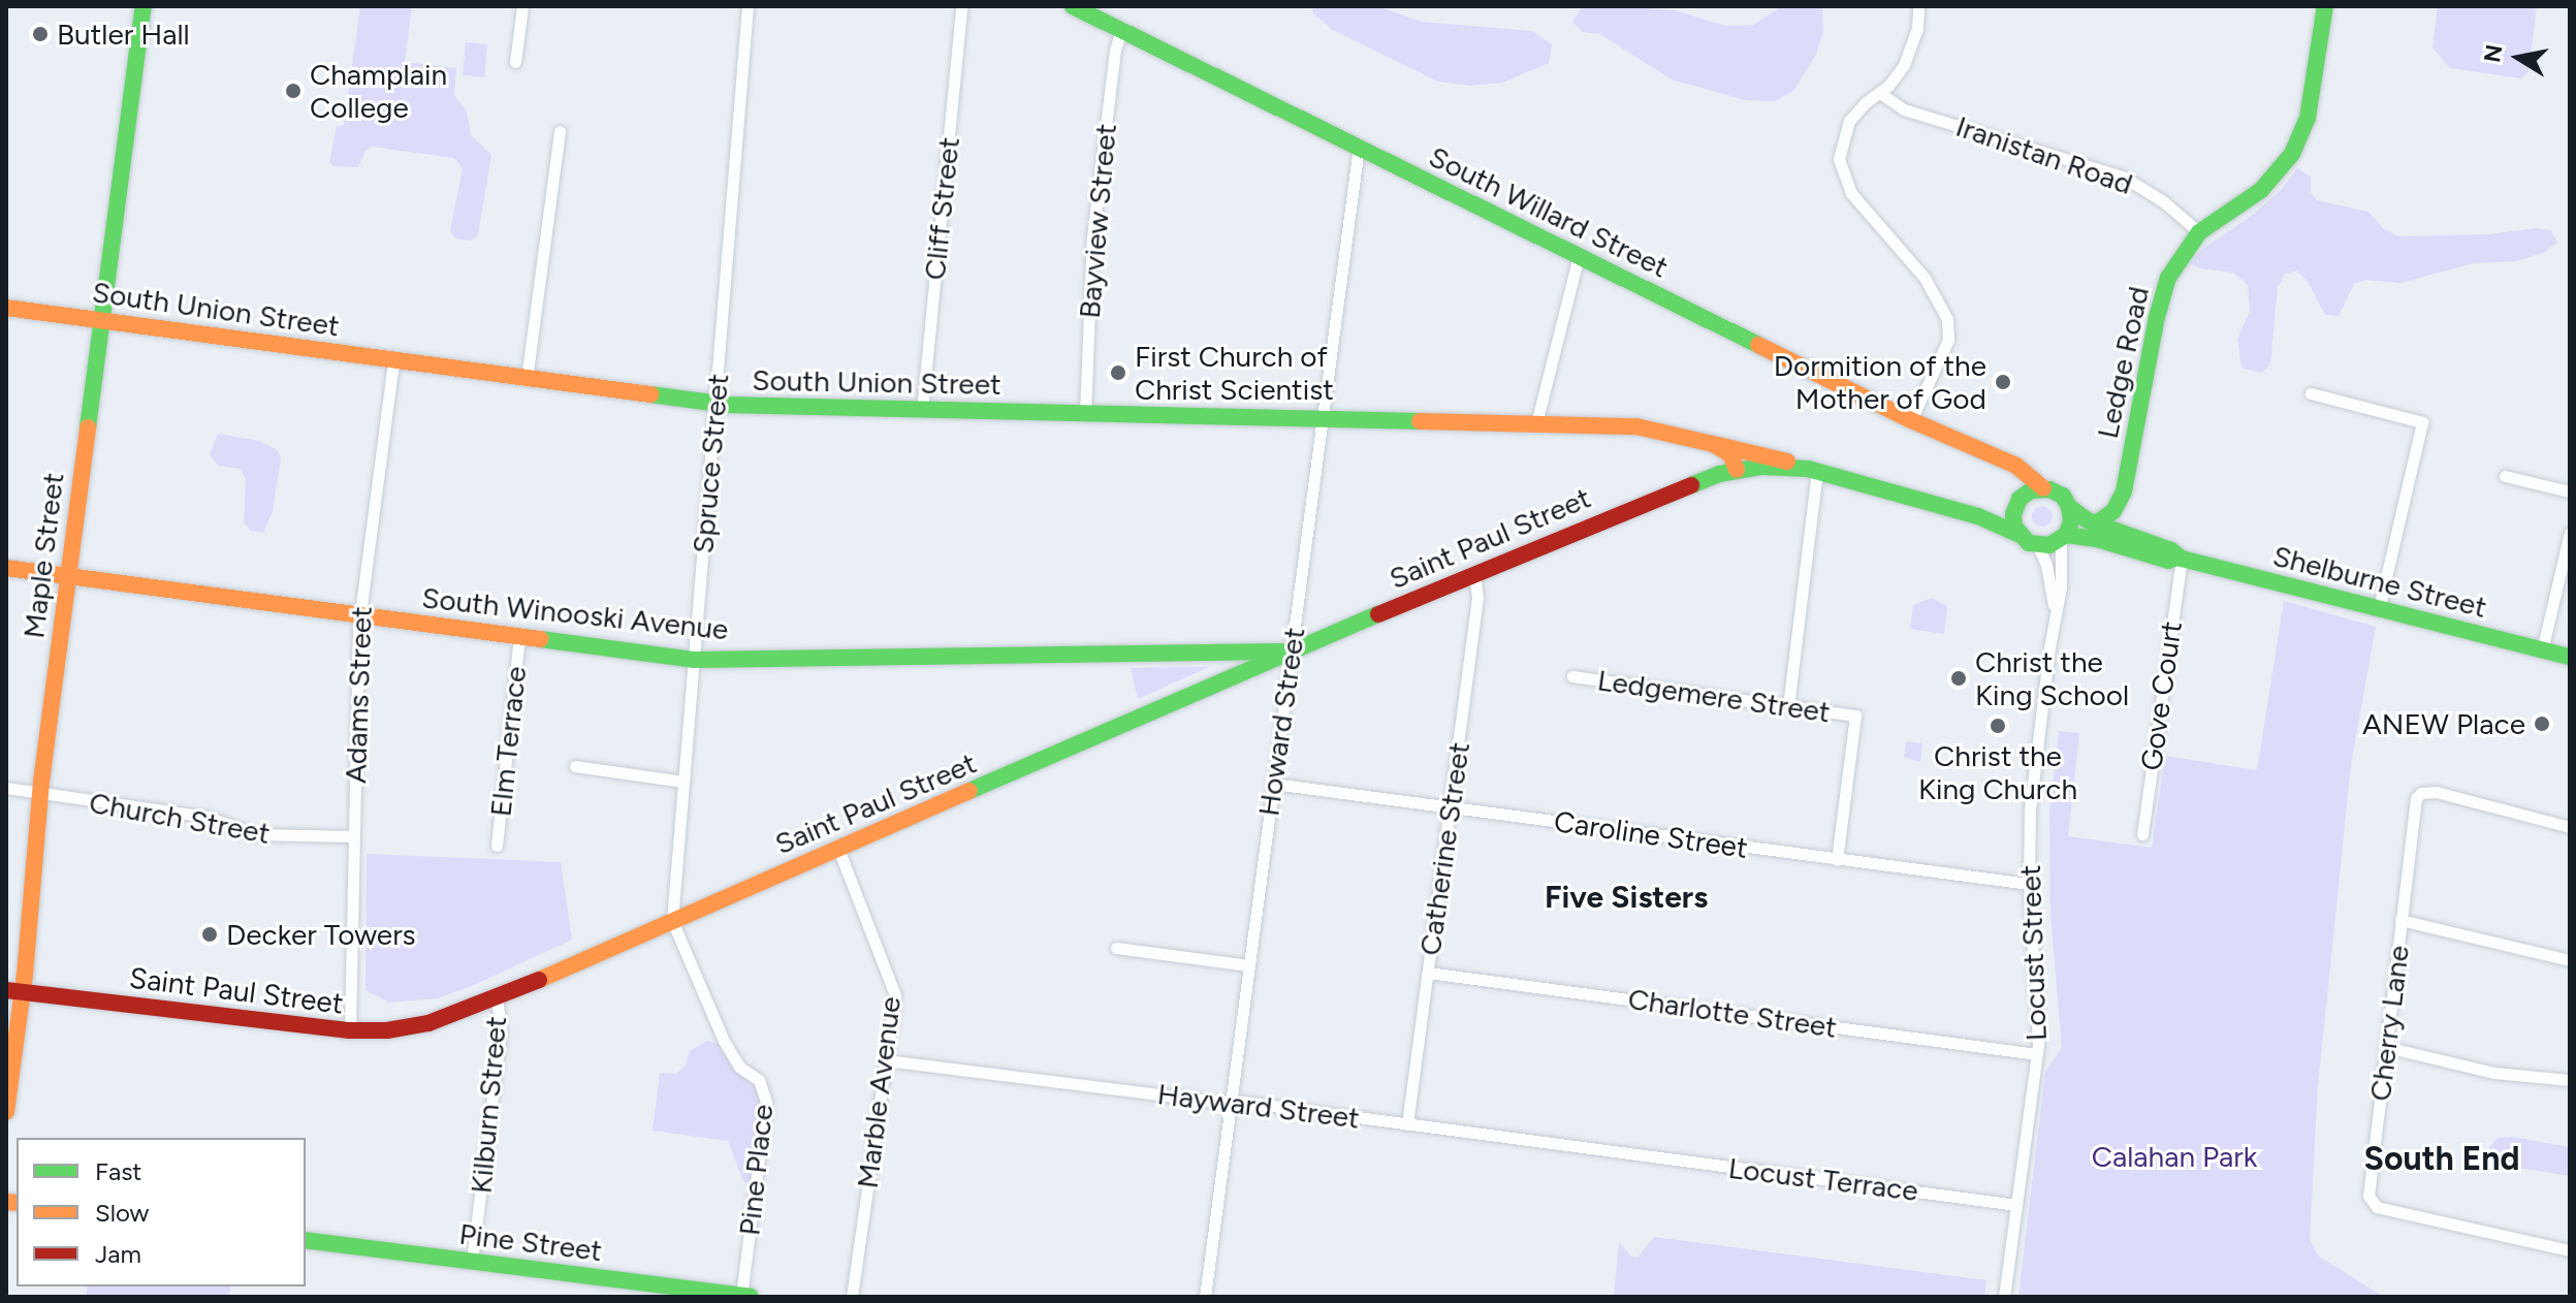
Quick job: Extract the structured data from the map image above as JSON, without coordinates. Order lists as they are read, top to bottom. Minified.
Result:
{"streets":{"main road":["South Willard Street","South Union Street","Ledge Road","Saint Paul Street","Maple Street","Shelburne Street","South Winooski Avenue","Pine Street"],"street":["Iranistan Road","Cliff Street","Bayview Street","Spruce Street","Adams Street","Ledgemere Street","Gove Court","Howard Street","Elm Terrace","Church Street","Caroline Street","Catherine Street","Locust Street","Charlotte Street","Cherry Lane","Marble Avenue","Kilburn Street","Hayward Street","Pine Place","Locust Terrace"]},"crossings":[["Iranistan Road","Ledge Road"],["Cliff Street","South Union Street"],["South Willard Street","Bayview Street"],["South Willard Street","Shelburne Street"],["South Willard Street","Howard Street"],["South Willard Street","Locust Street"],["Bayview Street","South Union Street"],["South Union Street","Spruce Street"],["South Union Street","Maple Street"],["South Union Street","Adams Street"],["South Union Street","Howard Street"],["Ledge Road","Shelburne Street"],["Spruce Street","Saint Paul Street"],["Spruce Street","South Winooski Avenue"],["Spruce Street","Pine Place"],["Saint Paul Street","Maple Street"],["Saint Paul Street","South Winooski Avenue"],["Saint Paul Street","Adams Street"],["Saint Paul Street","Howard Street"],["Saint Paul Street","Catherine Street"],["Saint Paul Street","Marble Avenue"],["Saint Paul Street","Kilburn Street"],["Saint Paul Street","Pine Place"],["Maple Street","South Winooski Avenue"],["Maple Street","Church Street"],["Shelburne Street","Gove Court"],["Shelburne Street","Locust Street"],["South Winooski Avenue","Adams Street"],["South Winooski Avenue","Howard Street"],["South Winooski Avenue","Elm Terrace"],["Adams Street","Church Street"],["Ledgemere Street","Caroline Street"],["Howard Street","Caroline Street"],["Howard Street","Hayward Street"],["Caroline Street","Catherine Street"],["Caroline Street","Locust Street"],["Catherine Street","Charlotte Street"],["Catherine Street","Hayward Street"],["Locust Street","Charlotte Street"],["Locust Street","Locust Terrace"],["Marble Avenue","Hayward Street"],["Kilburn Street","Pine Street"],["Hayward Street","Locust Terrace"],["Pine Place","Pine Street"]],"districts":["Five Sisters","South End"],"parks":["Calahan Park"],"places":["Butler Hall","Champlain College","First Church of Christ Scientist","Dormition of the Mother of God","Christ the King School","ANEW Place","Christ the King Church","Decker Towers"],"legend":["Fast","Slow","Jam"],"north":"left"}
